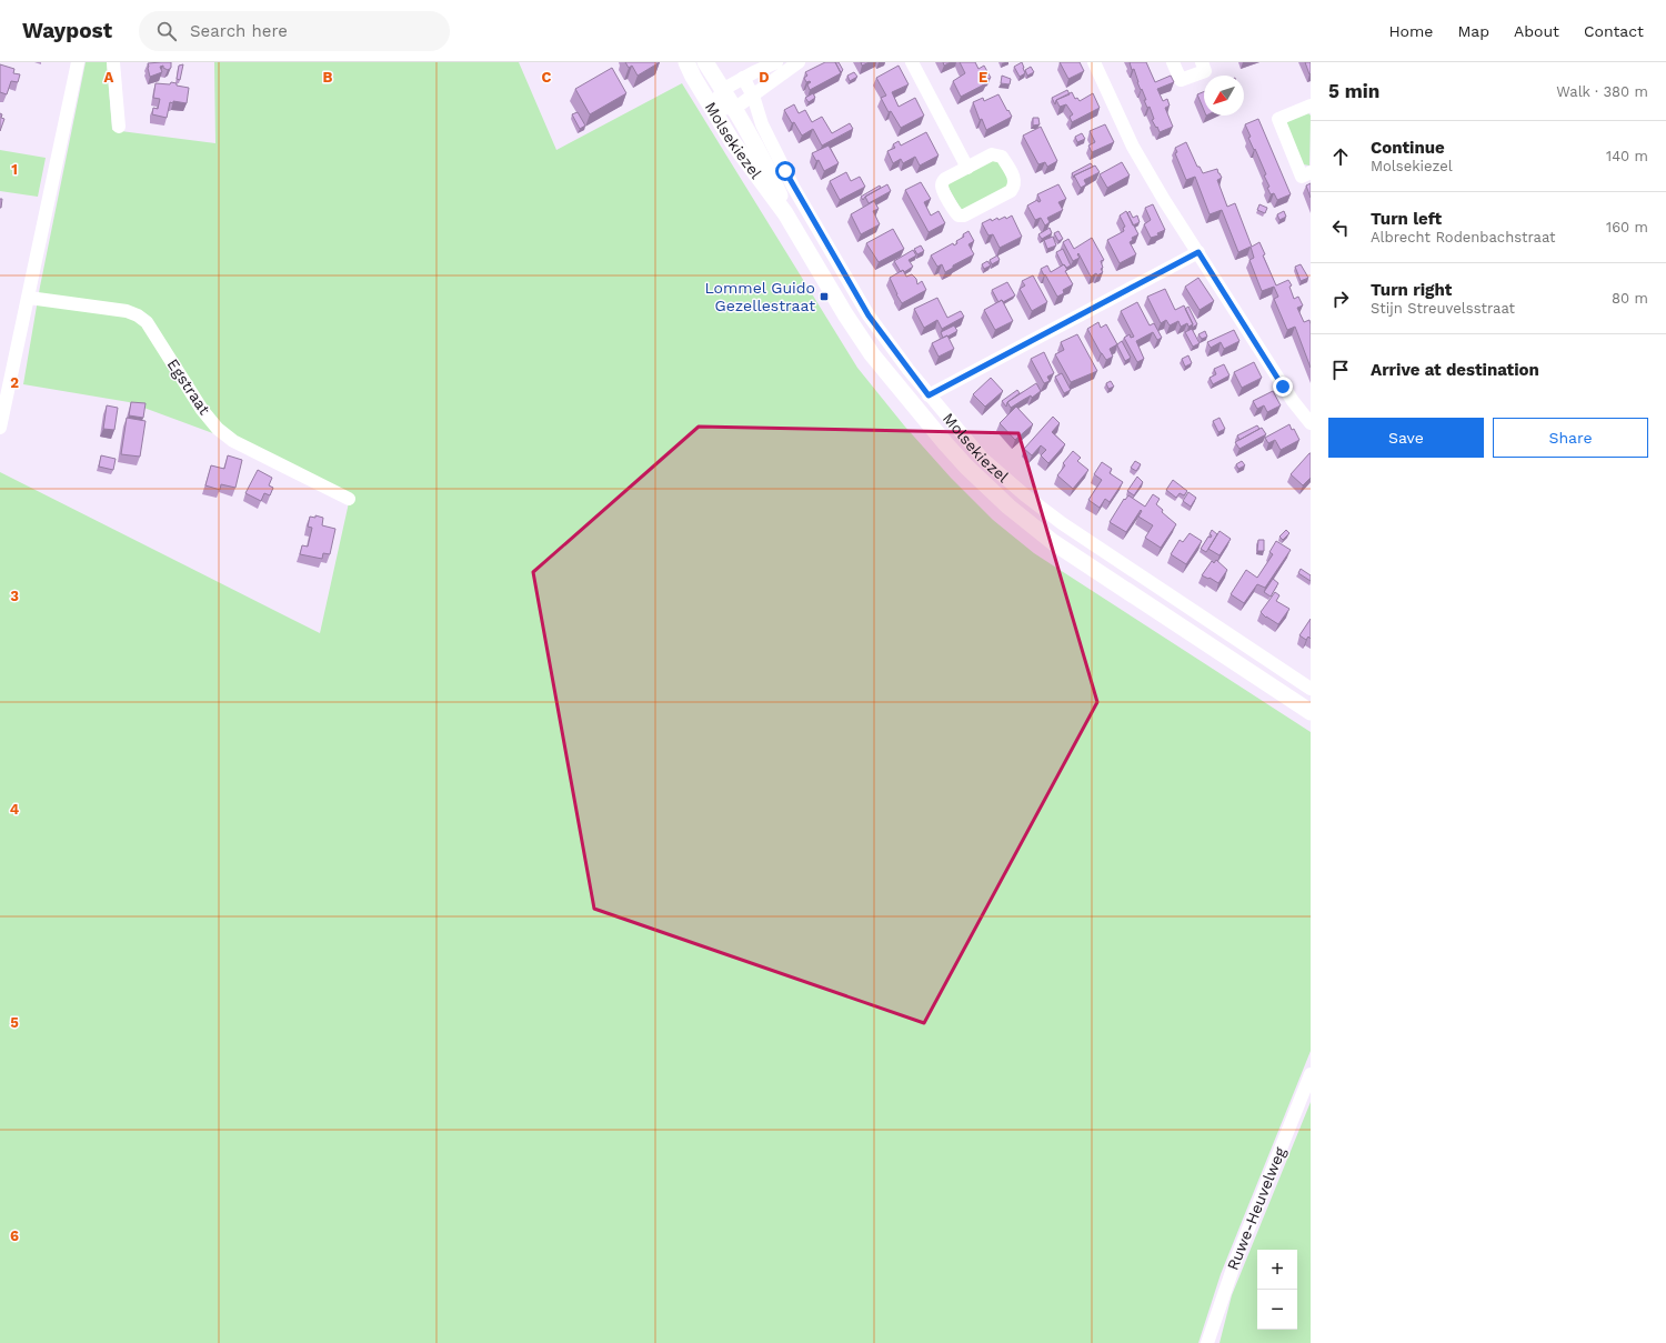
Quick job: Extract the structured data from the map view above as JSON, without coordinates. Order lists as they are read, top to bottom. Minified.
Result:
{"streets":{"main road":["Molsekiezel"],"street":["Egstraat","Ruwe-Heuvelweg"]},"places":{"transit":["Lommel Guido Gezellestraat"]},"north":"bottom left","page":{"header":"Waypost","search":"Search here","nav":["Home","Map","About","Contact"],"heading":["5 min","Walk · 380 m"],"list":[["Continue","Molsekiezel","140 m"],["Turn left","Albrecht Rodenbachstraat","160 m"],["Turn right","Stijn Streuvelsstraat","80 m"],"Arrive at destination"],"buttons":["Save","Share"],"map_buttons":["+","−"]},"grid":{"columns":["A","B","C","D","E"],"rows":["1","2","3","4","5","6"]}}
